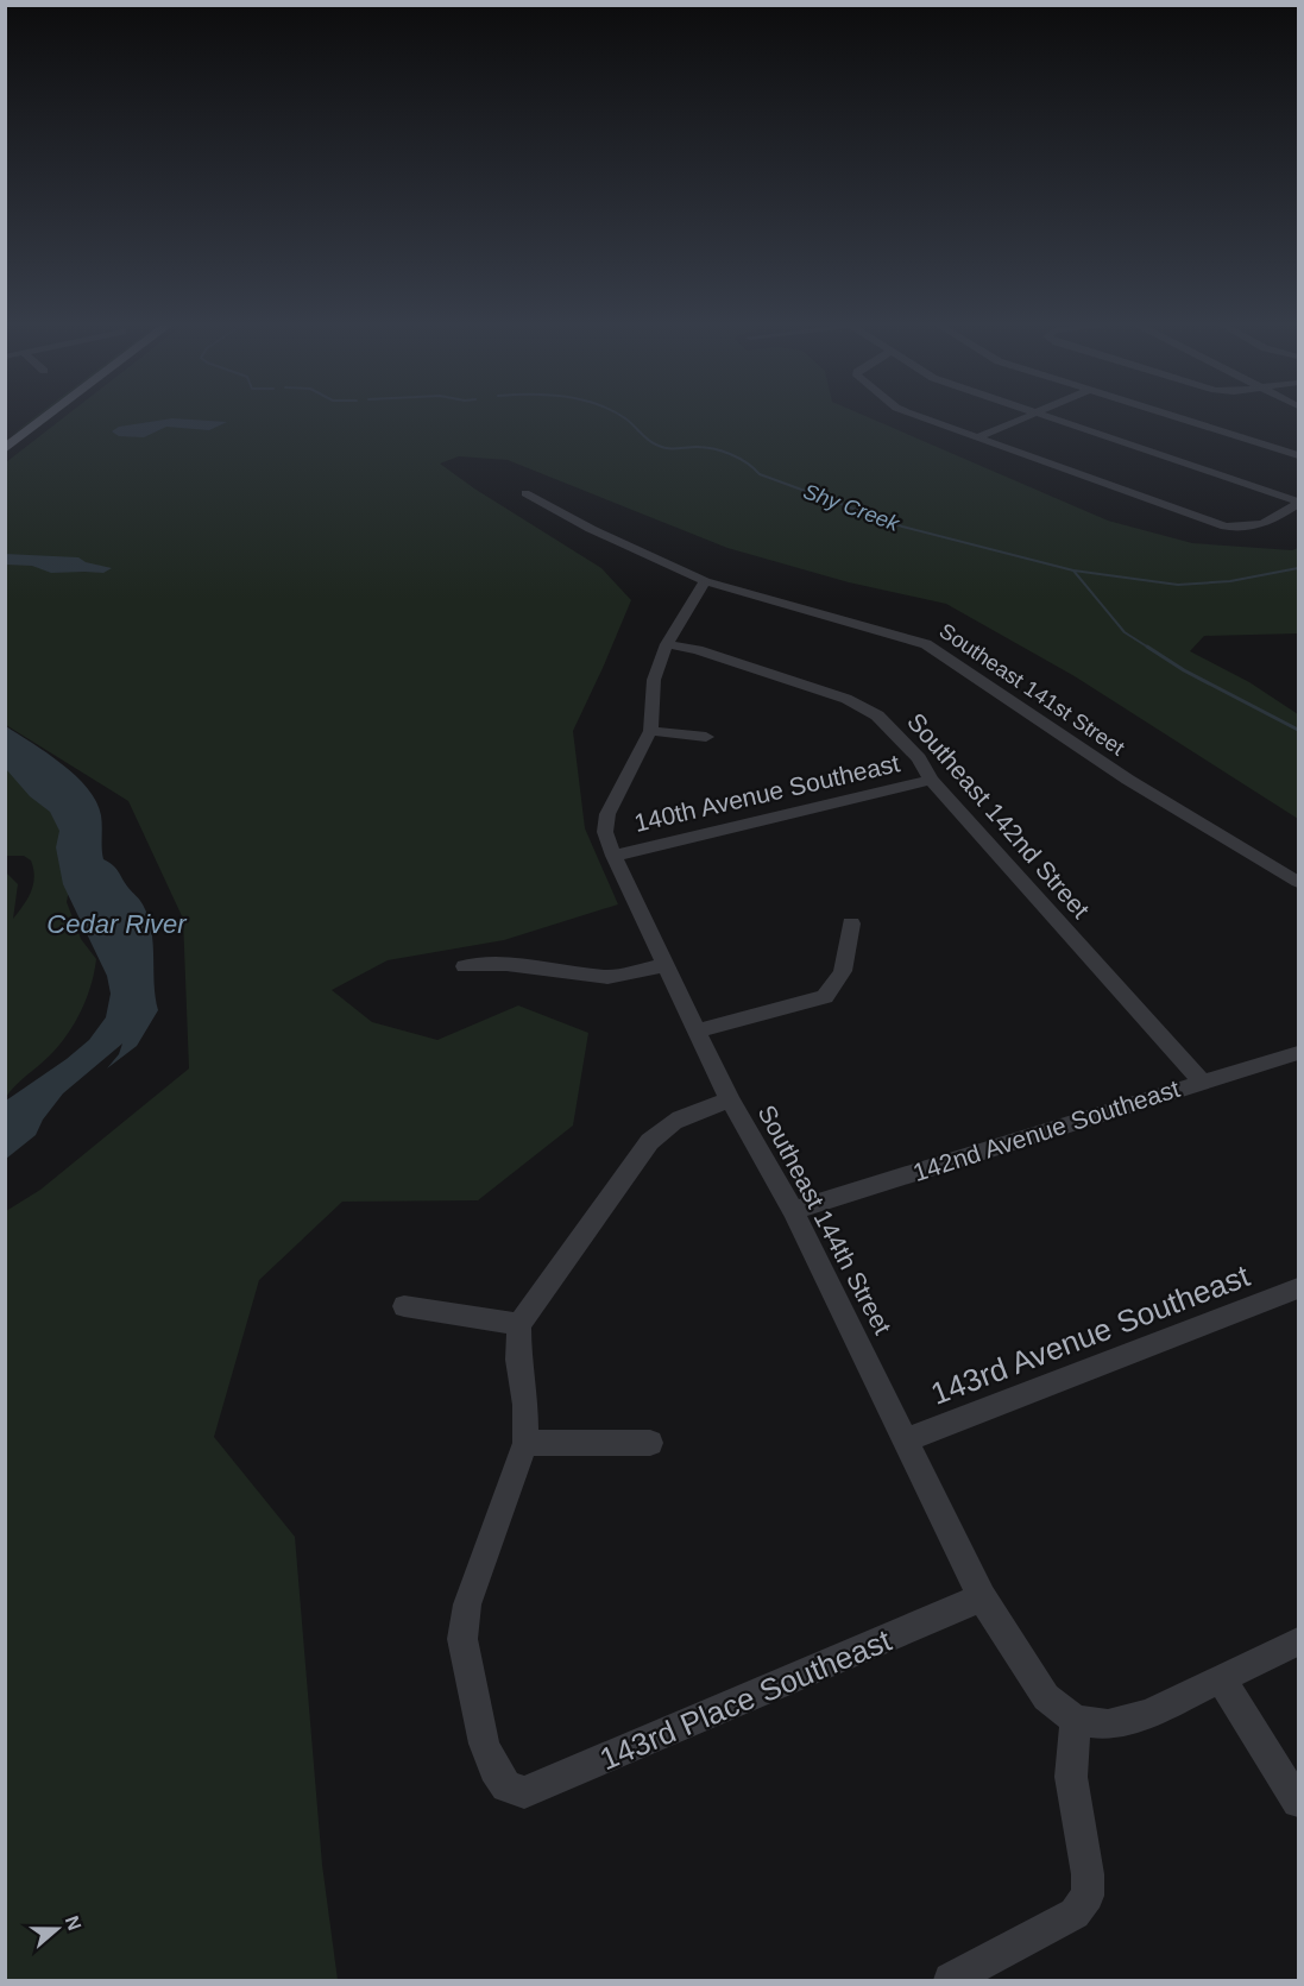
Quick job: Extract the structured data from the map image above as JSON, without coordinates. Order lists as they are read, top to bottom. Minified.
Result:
{"streets":{"street":["Southeast 141st Street","140th Avenue Southeast","Southeast 142nd Street","142nd Avenue Southeast","Southeast 144th Street","143rd Avenue Southeast","143rd Place Southeast"]},"crossings":[["Southeast 141st Street","Southeast 144th Street"],["140th Avenue Southeast","Southeast 142nd Street"],["140th Avenue Southeast","Southeast 144th Street"],["Southeast 142nd Street","142nd Avenue Southeast"],["Southeast 142nd Street","Southeast 144th Street"],["142nd Avenue Southeast","Southeast 144th Street"],["Southeast 144th Street","143rd Avenue Southeast"],["Southeast 144th Street","143rd Place Southeast"]],"water":["Shy Creek","Cedar River"],"north":"right"}
